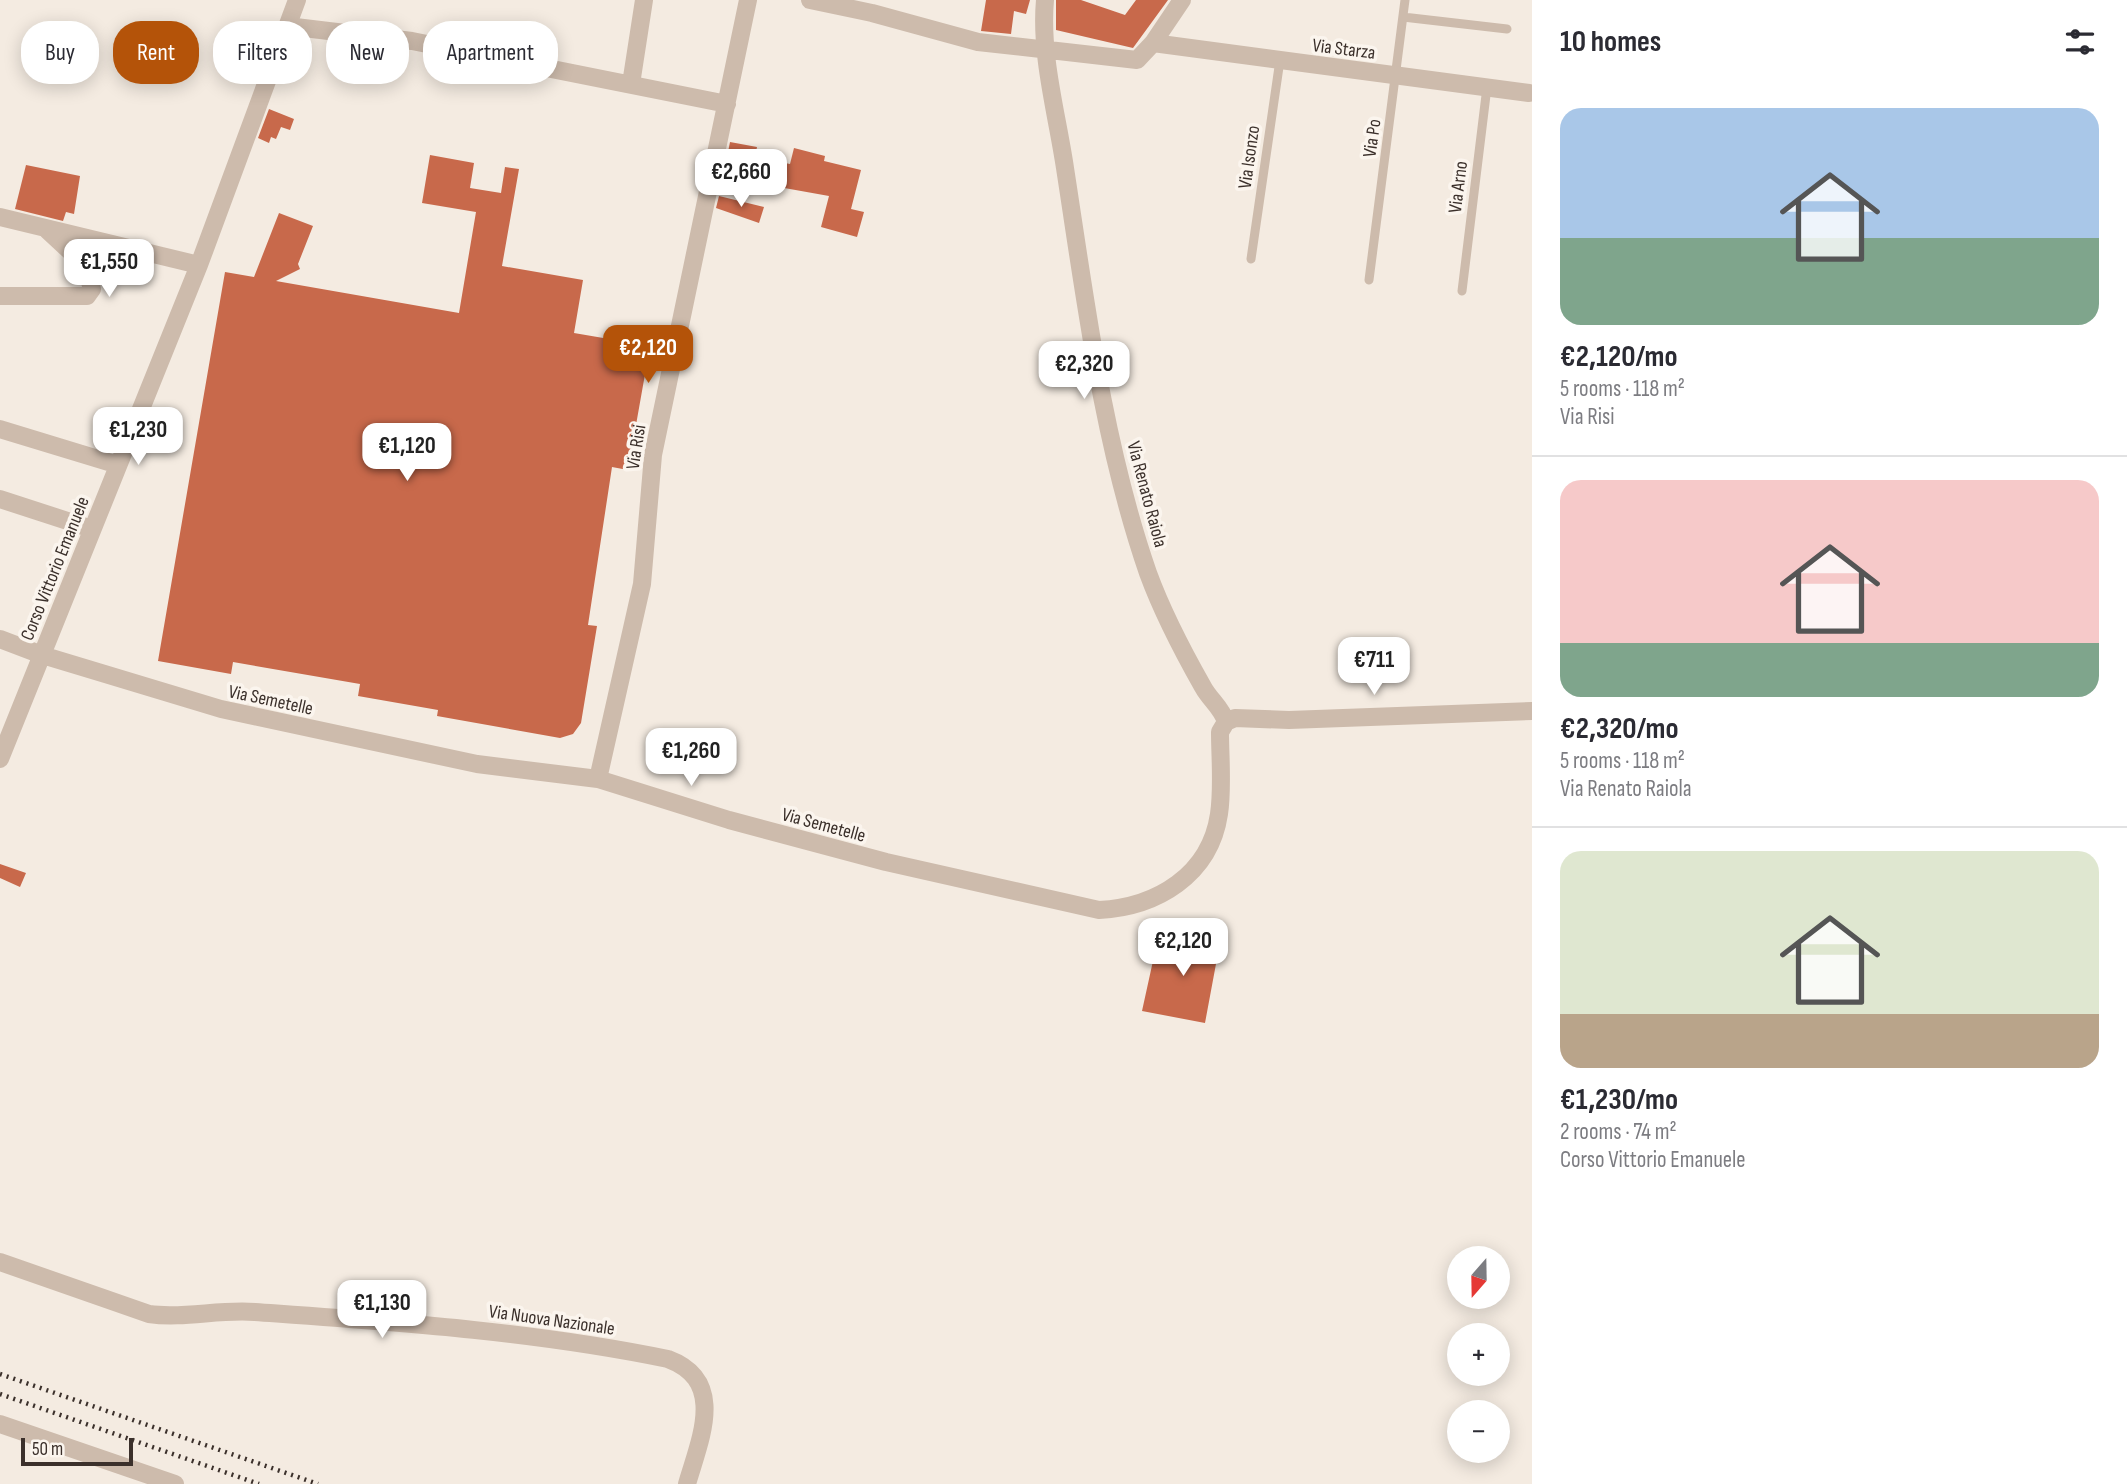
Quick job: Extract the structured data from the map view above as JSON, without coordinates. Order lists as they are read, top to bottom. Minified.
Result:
{"streets":{"street":["Via Starza","Via Risi","Via Renato Raiola","Corso Vittorio Emanuele","Via Semetelle","Via Nuova Nazionale"],"lane":["Via Po","Via Isonzo","Via Arno"]},"crossings":[["Via Starza","Via Po"],["Via Starza","Via Isonzo"],["Via Starza","Via Arno"],["Via Risi","Via Semetelle"],["Via Renato Raiola","Via Semetelle"],["Corso Vittorio Emanuele","Via Semetelle"]],"scale_bar":"50 m","north":"bottom","page":{"heading":"10 homes","chip":["Buy","Rent","Filters","New","Apartment"],"list":[{"name":"€2,120/mo","note":"5 rooms · 118 m² · Via Risi"},{"name":"€2,320/mo","note":"5 rooms · 118 m² · Via Renato Raiola"},{"name":"€1,230/mo","note":"2 rooms · 74 m² · Corso Vittorio Emanuele"}],"price":["€2,660","€1,550","€2,120","€2,320","€1,230","€1,120","€711","€1,260","€2,120","€1,130"],"map_buttons":["+","−"],"scale":"50 m"}}
